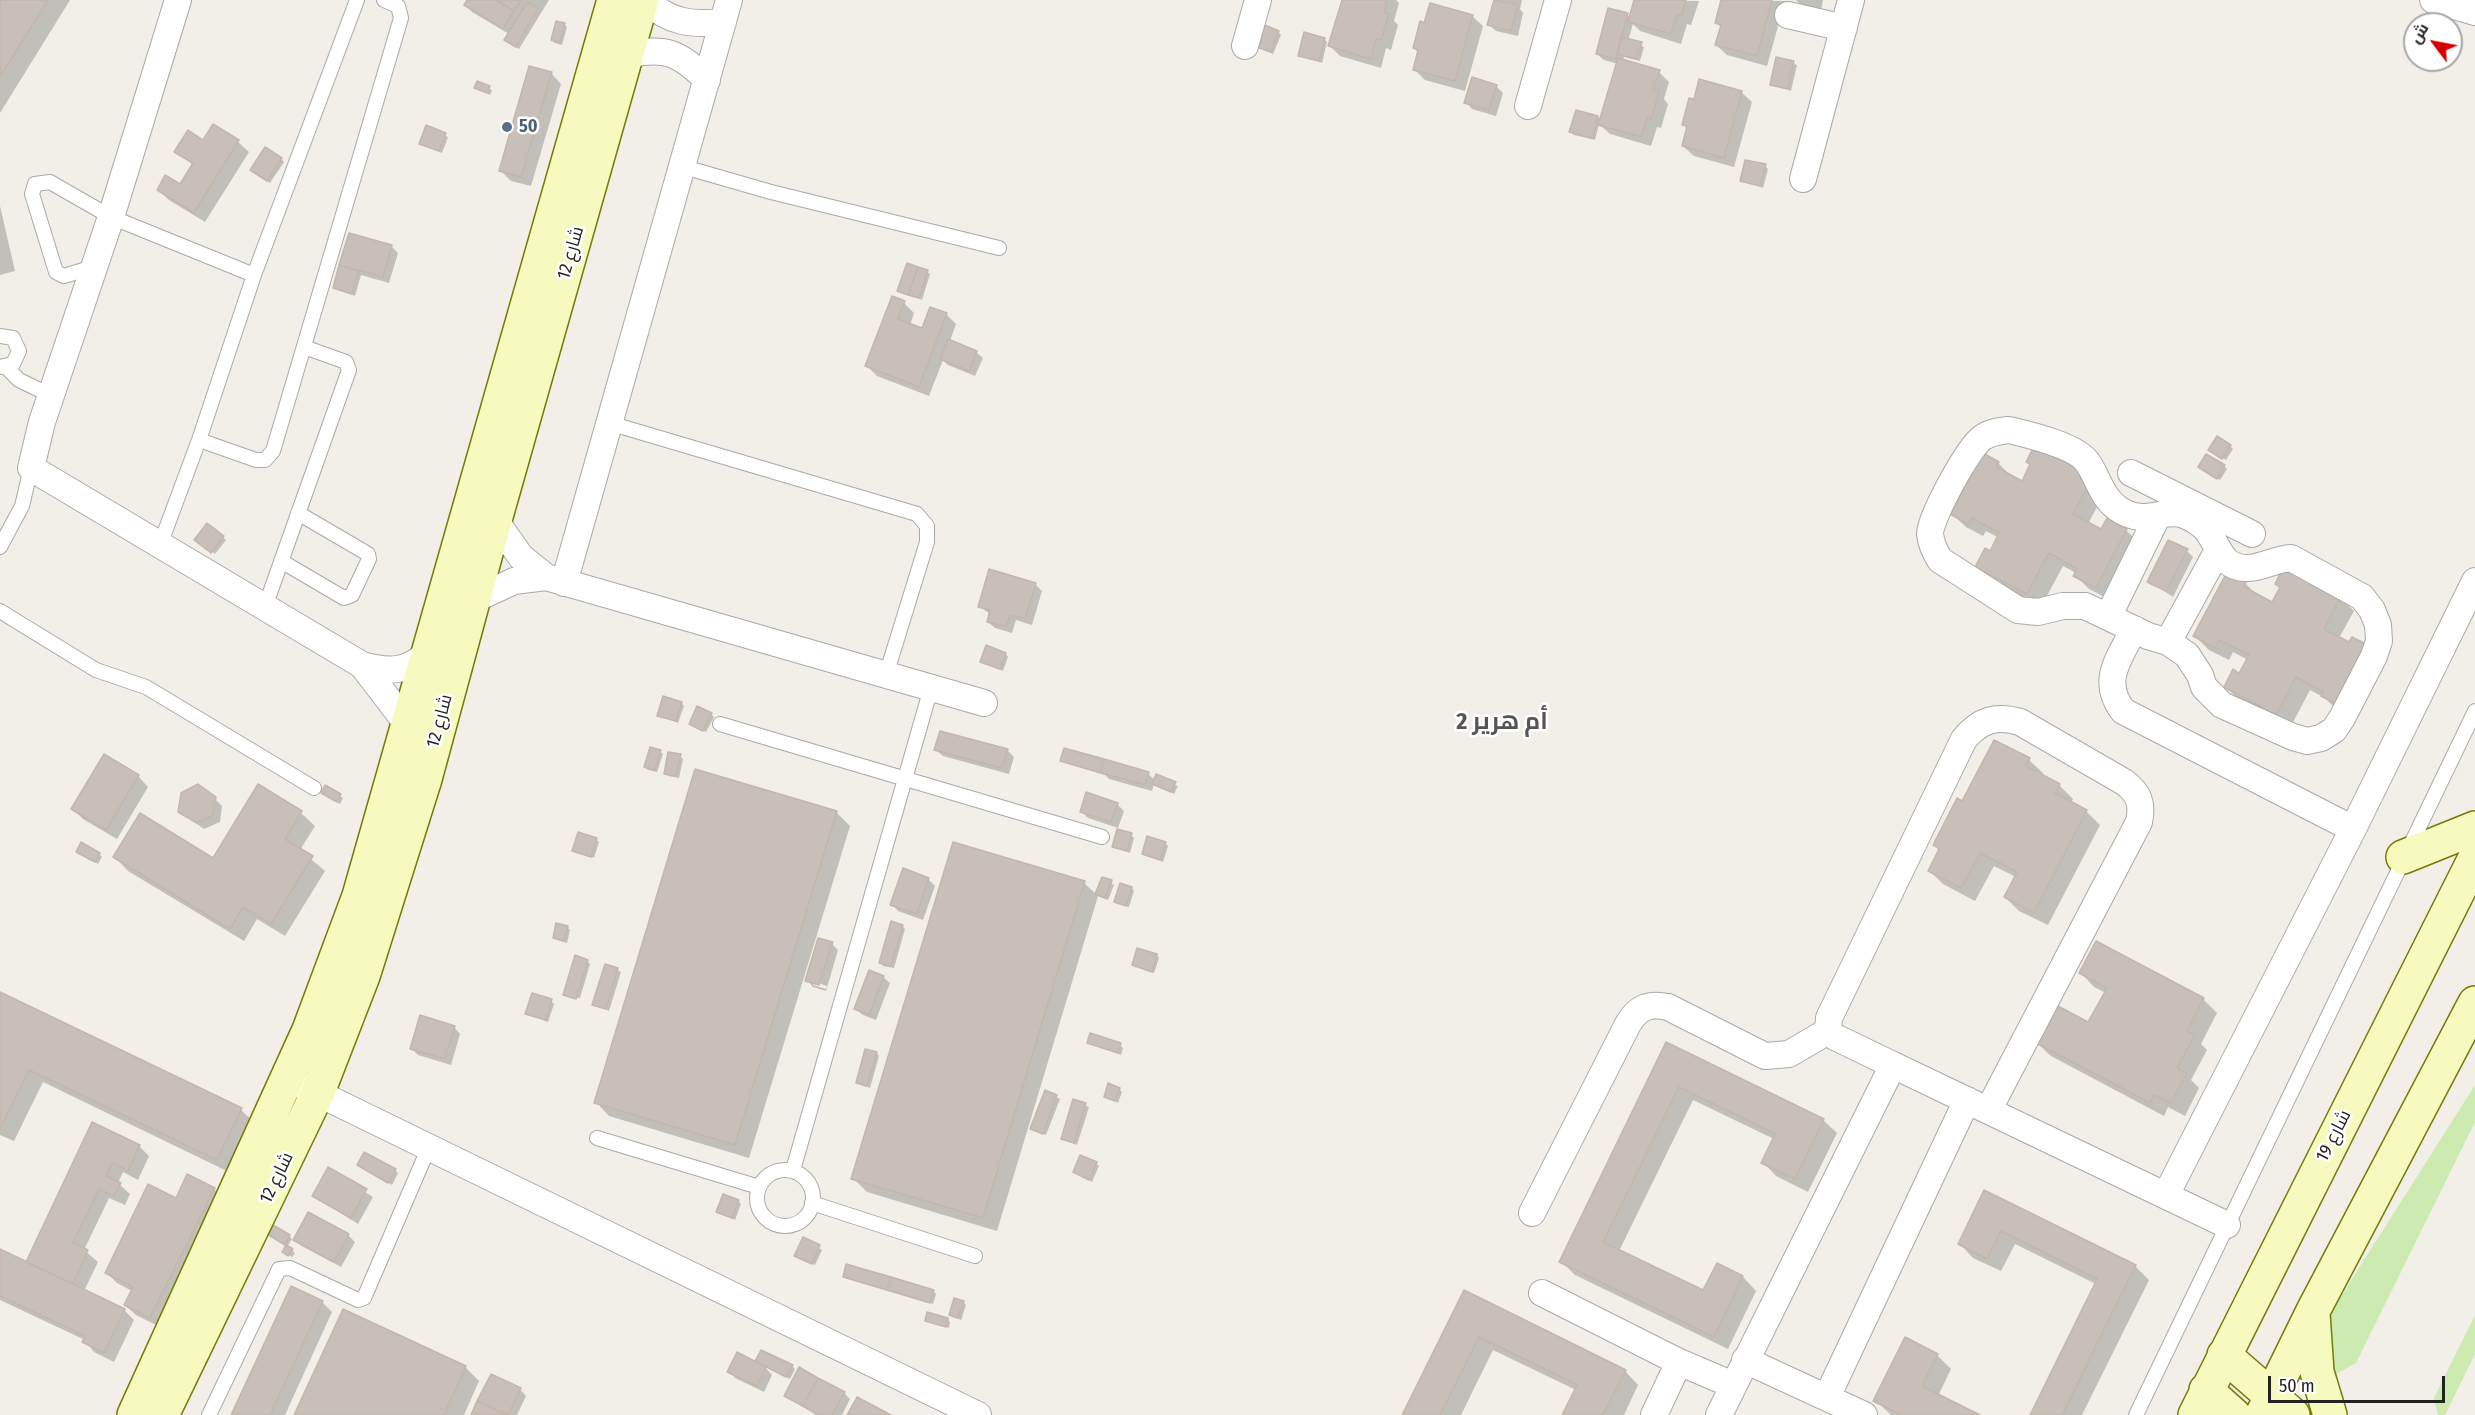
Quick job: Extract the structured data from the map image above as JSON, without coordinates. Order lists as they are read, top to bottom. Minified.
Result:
{"streets":{"street":["شارع 12","شارع 19"]},"districts":["أم هرير 2"],"places":["50"],"scale_bar":"50 m","north":"top left"}
